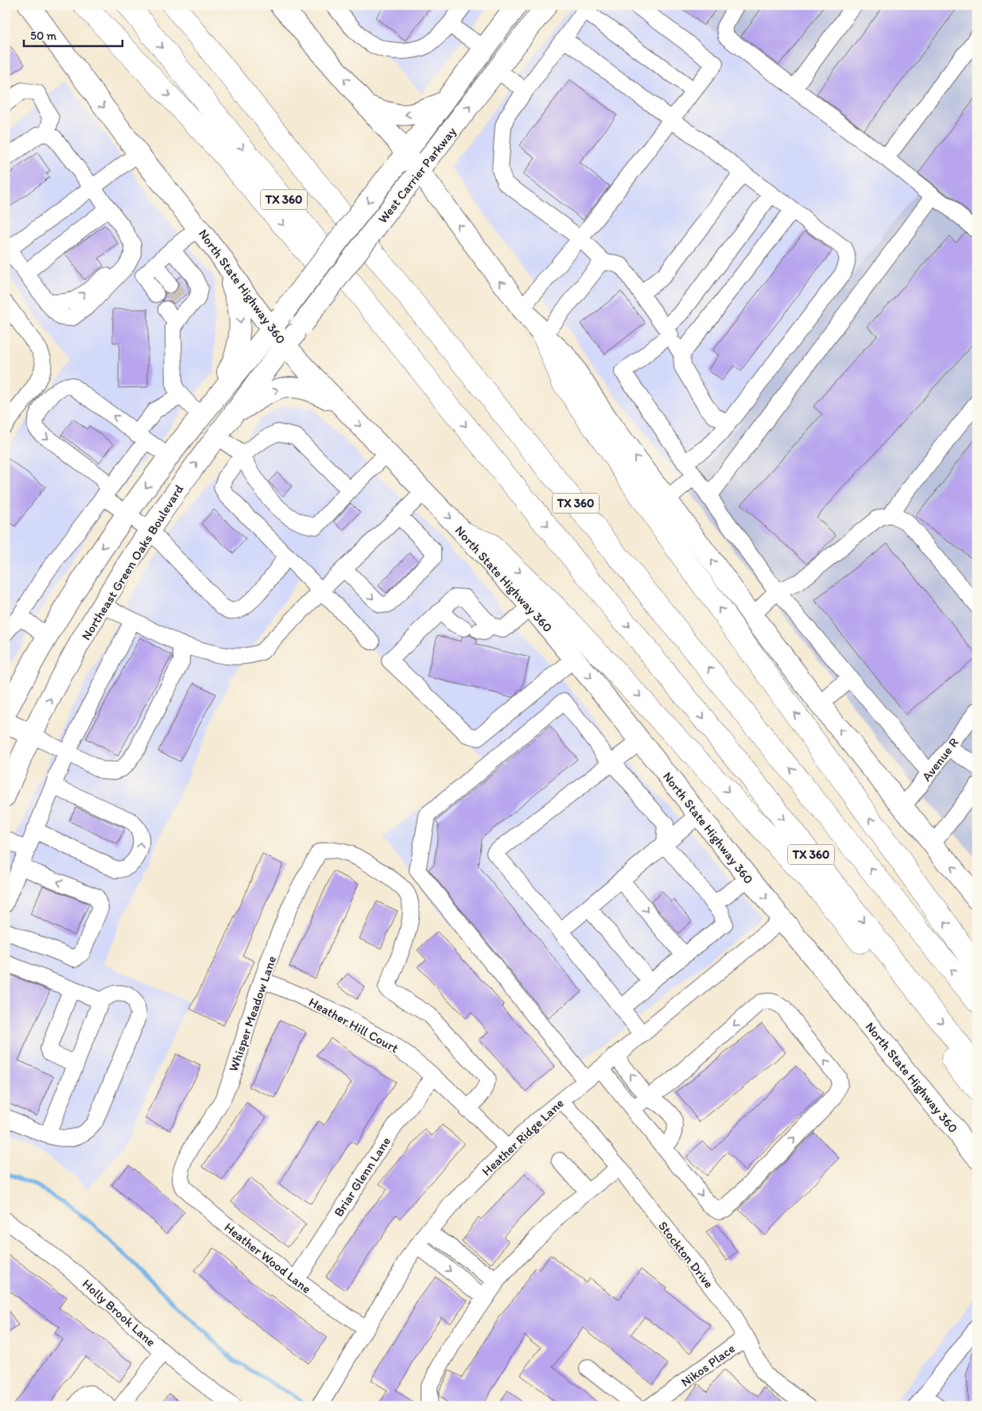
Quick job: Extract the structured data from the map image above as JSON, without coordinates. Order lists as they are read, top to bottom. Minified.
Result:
{"streets":{"highway":["TX 360"],"main road":["West Carrier Parkway","North State Highway 360","Northeast Green Oaks Boulevard"],"street":["Avenue R","Whisper Meadow Lane","Heather Hill Court","Heather Ridge Lane","Briar Glenn Lane","Stockton Drive","Heather Wood Lane","Holly Brook Lane","Nikos Place"]},"crossings":[["West Carrier Parkway","North State Highway 360"],["West Carrier Parkway","Northeast Green Oaks Boulevard"],["North State Highway 360","Northeast Green Oaks Boulevard"],["North State Highway 360","Heather Ridge Lane"],["Whisper Meadow Lane","Heather Hill Court"],["Whisper Meadow Lane","Heather Wood Lane"],["Heather Hill Court","Heather Ridge Lane"],["Heather Hill Court","Briar Glenn Lane"],["Heather Ridge Lane","Stockton Drive"],["Heather Ridge Lane","Heather Wood Lane"],["Briar Glenn Lane","Heather Wood Lane"],["Stockton Drive","Nikos Place"]],"scale_bar":"50 m"}
